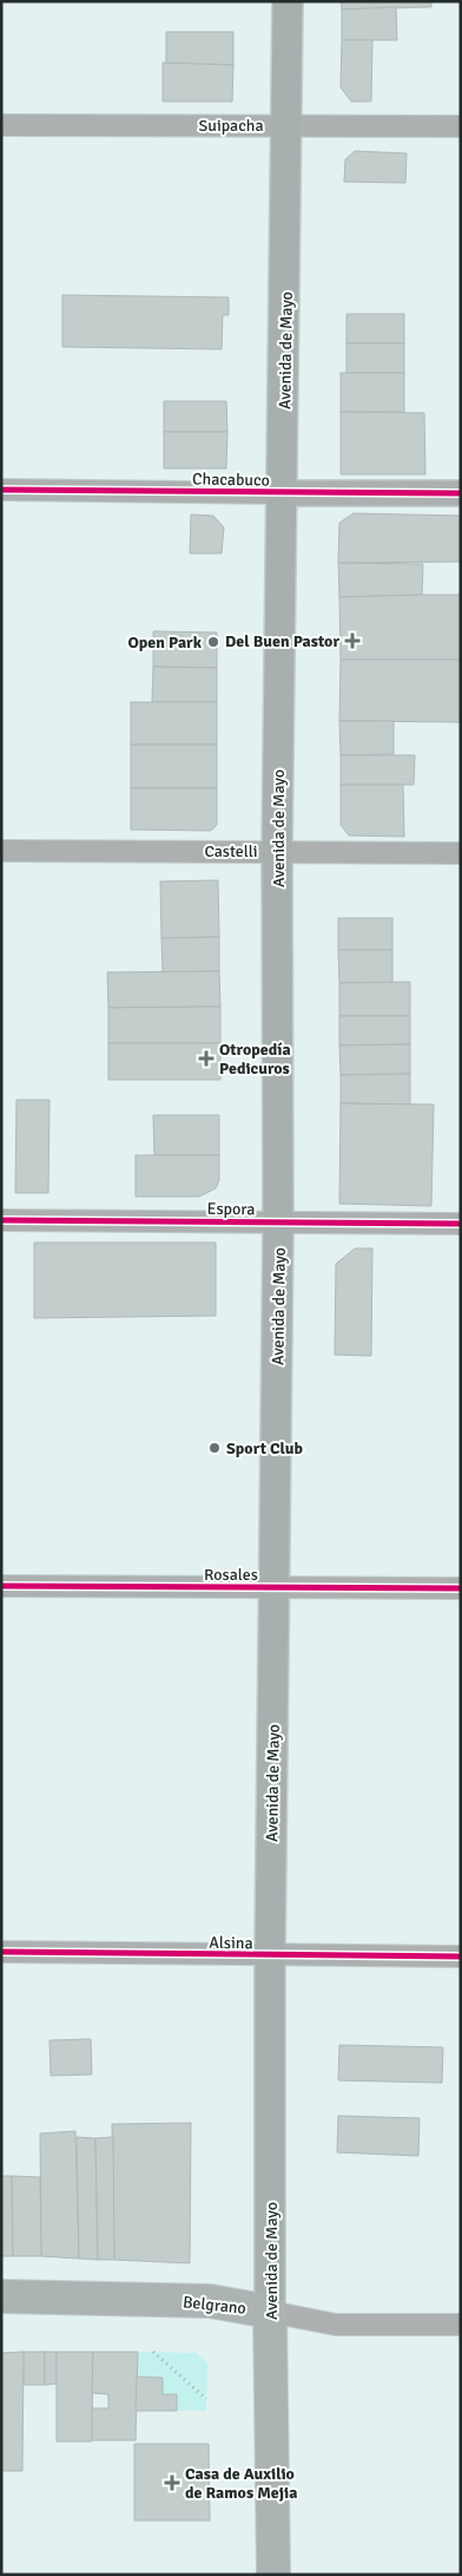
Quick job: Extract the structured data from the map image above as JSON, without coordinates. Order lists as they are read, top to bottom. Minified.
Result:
{"streets":{"main road":["Avenida de Mayo","Belgrano"],"street":["Suipacha","Chacabuco","Castelli","Espora","Rosales","Alsina"]},"crossings":[["Suipacha","Avenida de Mayo"],["Avenida de Mayo","Chacabuco"],["Avenida de Mayo","Castelli"],["Avenida de Mayo","Espora"],["Avenida de Mayo","Rosales"],["Avenida de Mayo","Alsina"],["Avenida de Mayo","Belgrano"]],"places":{"health":["Del Buen Pastor","Otropedía Pedicuros","Casa de Auxilio de Ramos Mejia"],"other":["Open Park","Sport Club"]}}
